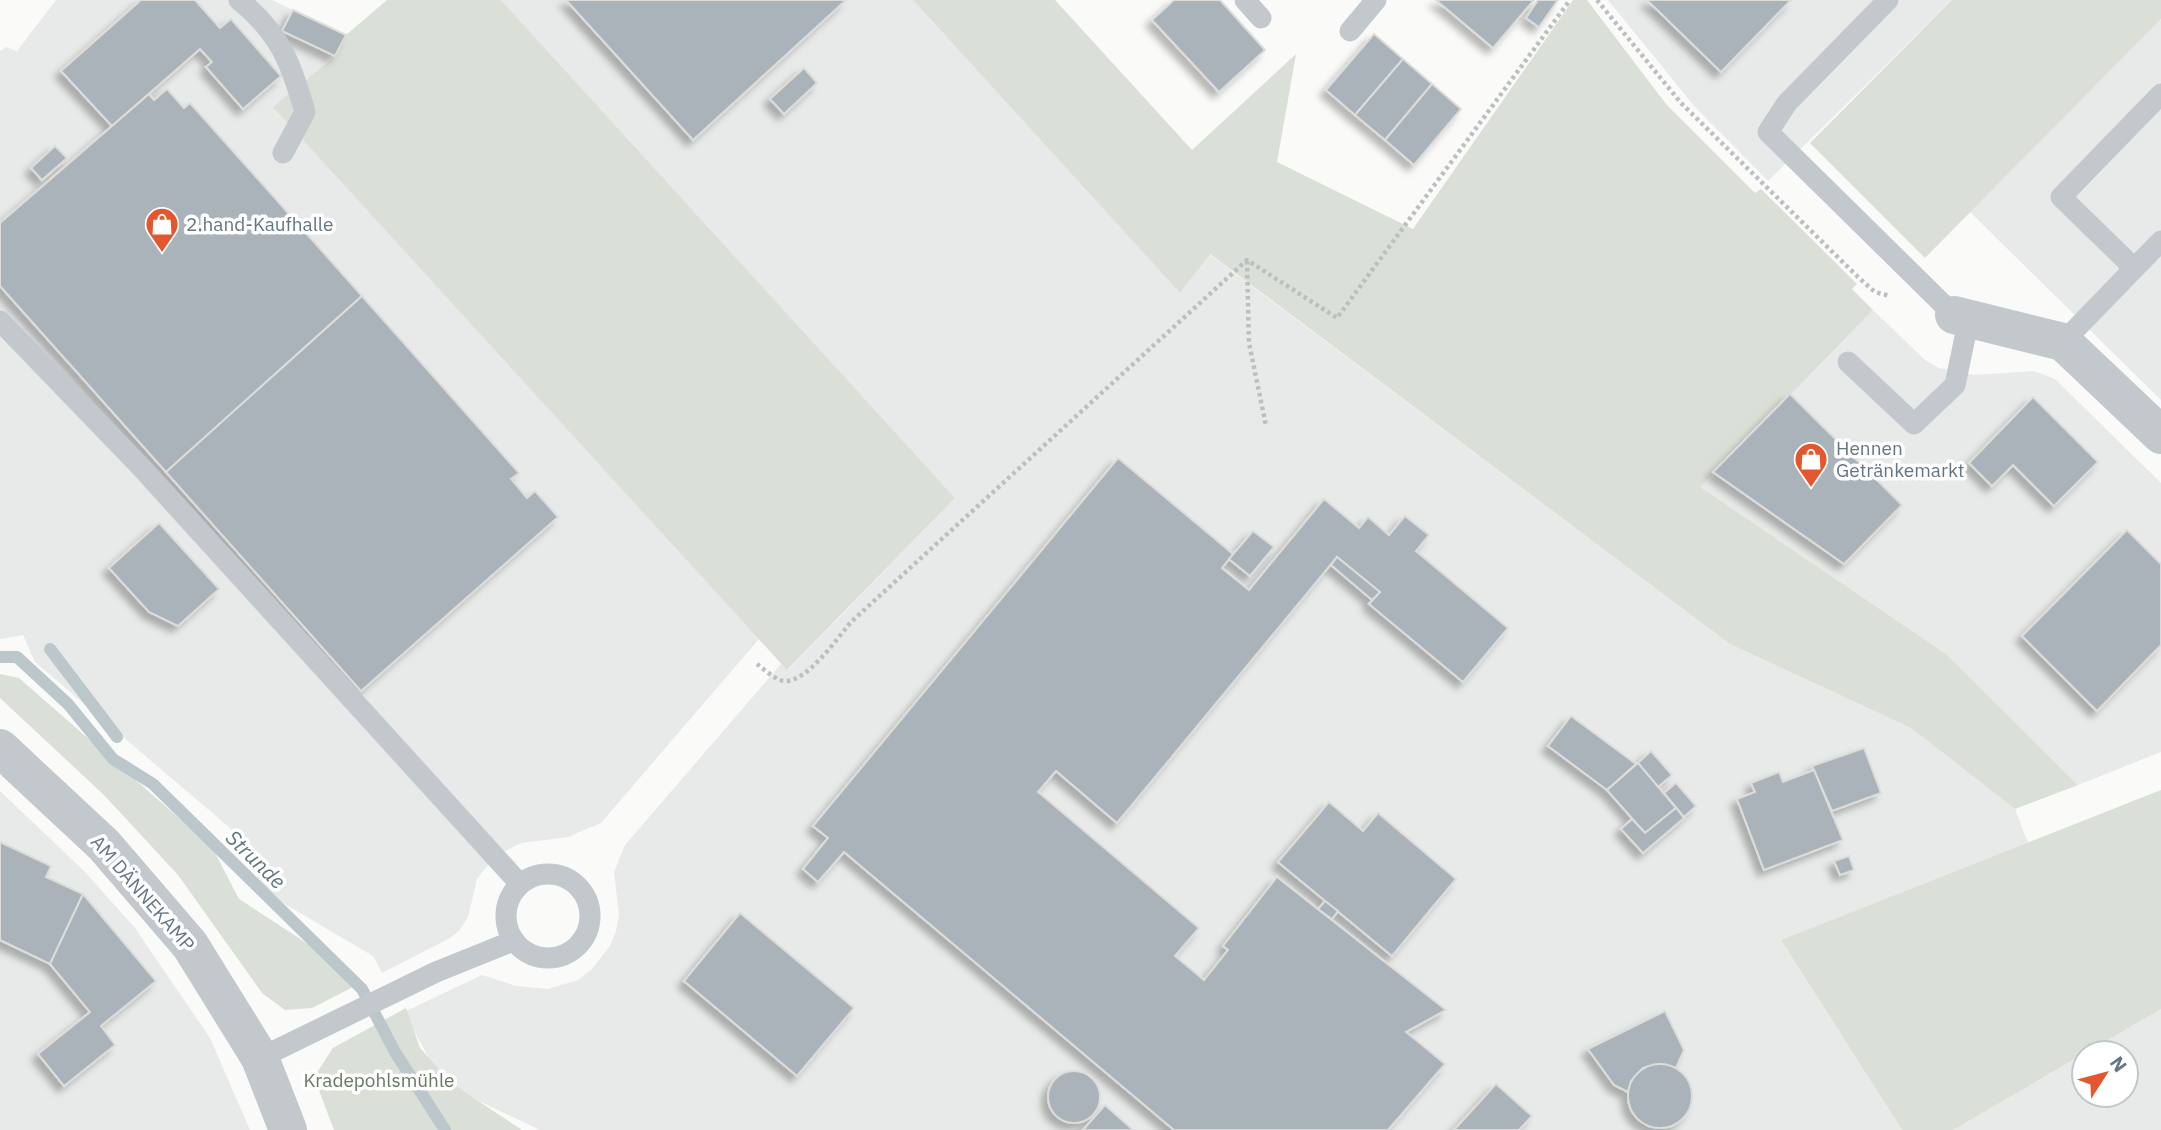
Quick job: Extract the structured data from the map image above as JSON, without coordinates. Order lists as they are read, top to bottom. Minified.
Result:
{"streets":{"street":["AM DÄNNEKAMP"]},"water":["Strunde"],"parks":["Kradepohlsmühle"],"places":{"shop":["2.hand-Kaufhalle","Hennen Getränkemarkt"]},"north":"top right"}
